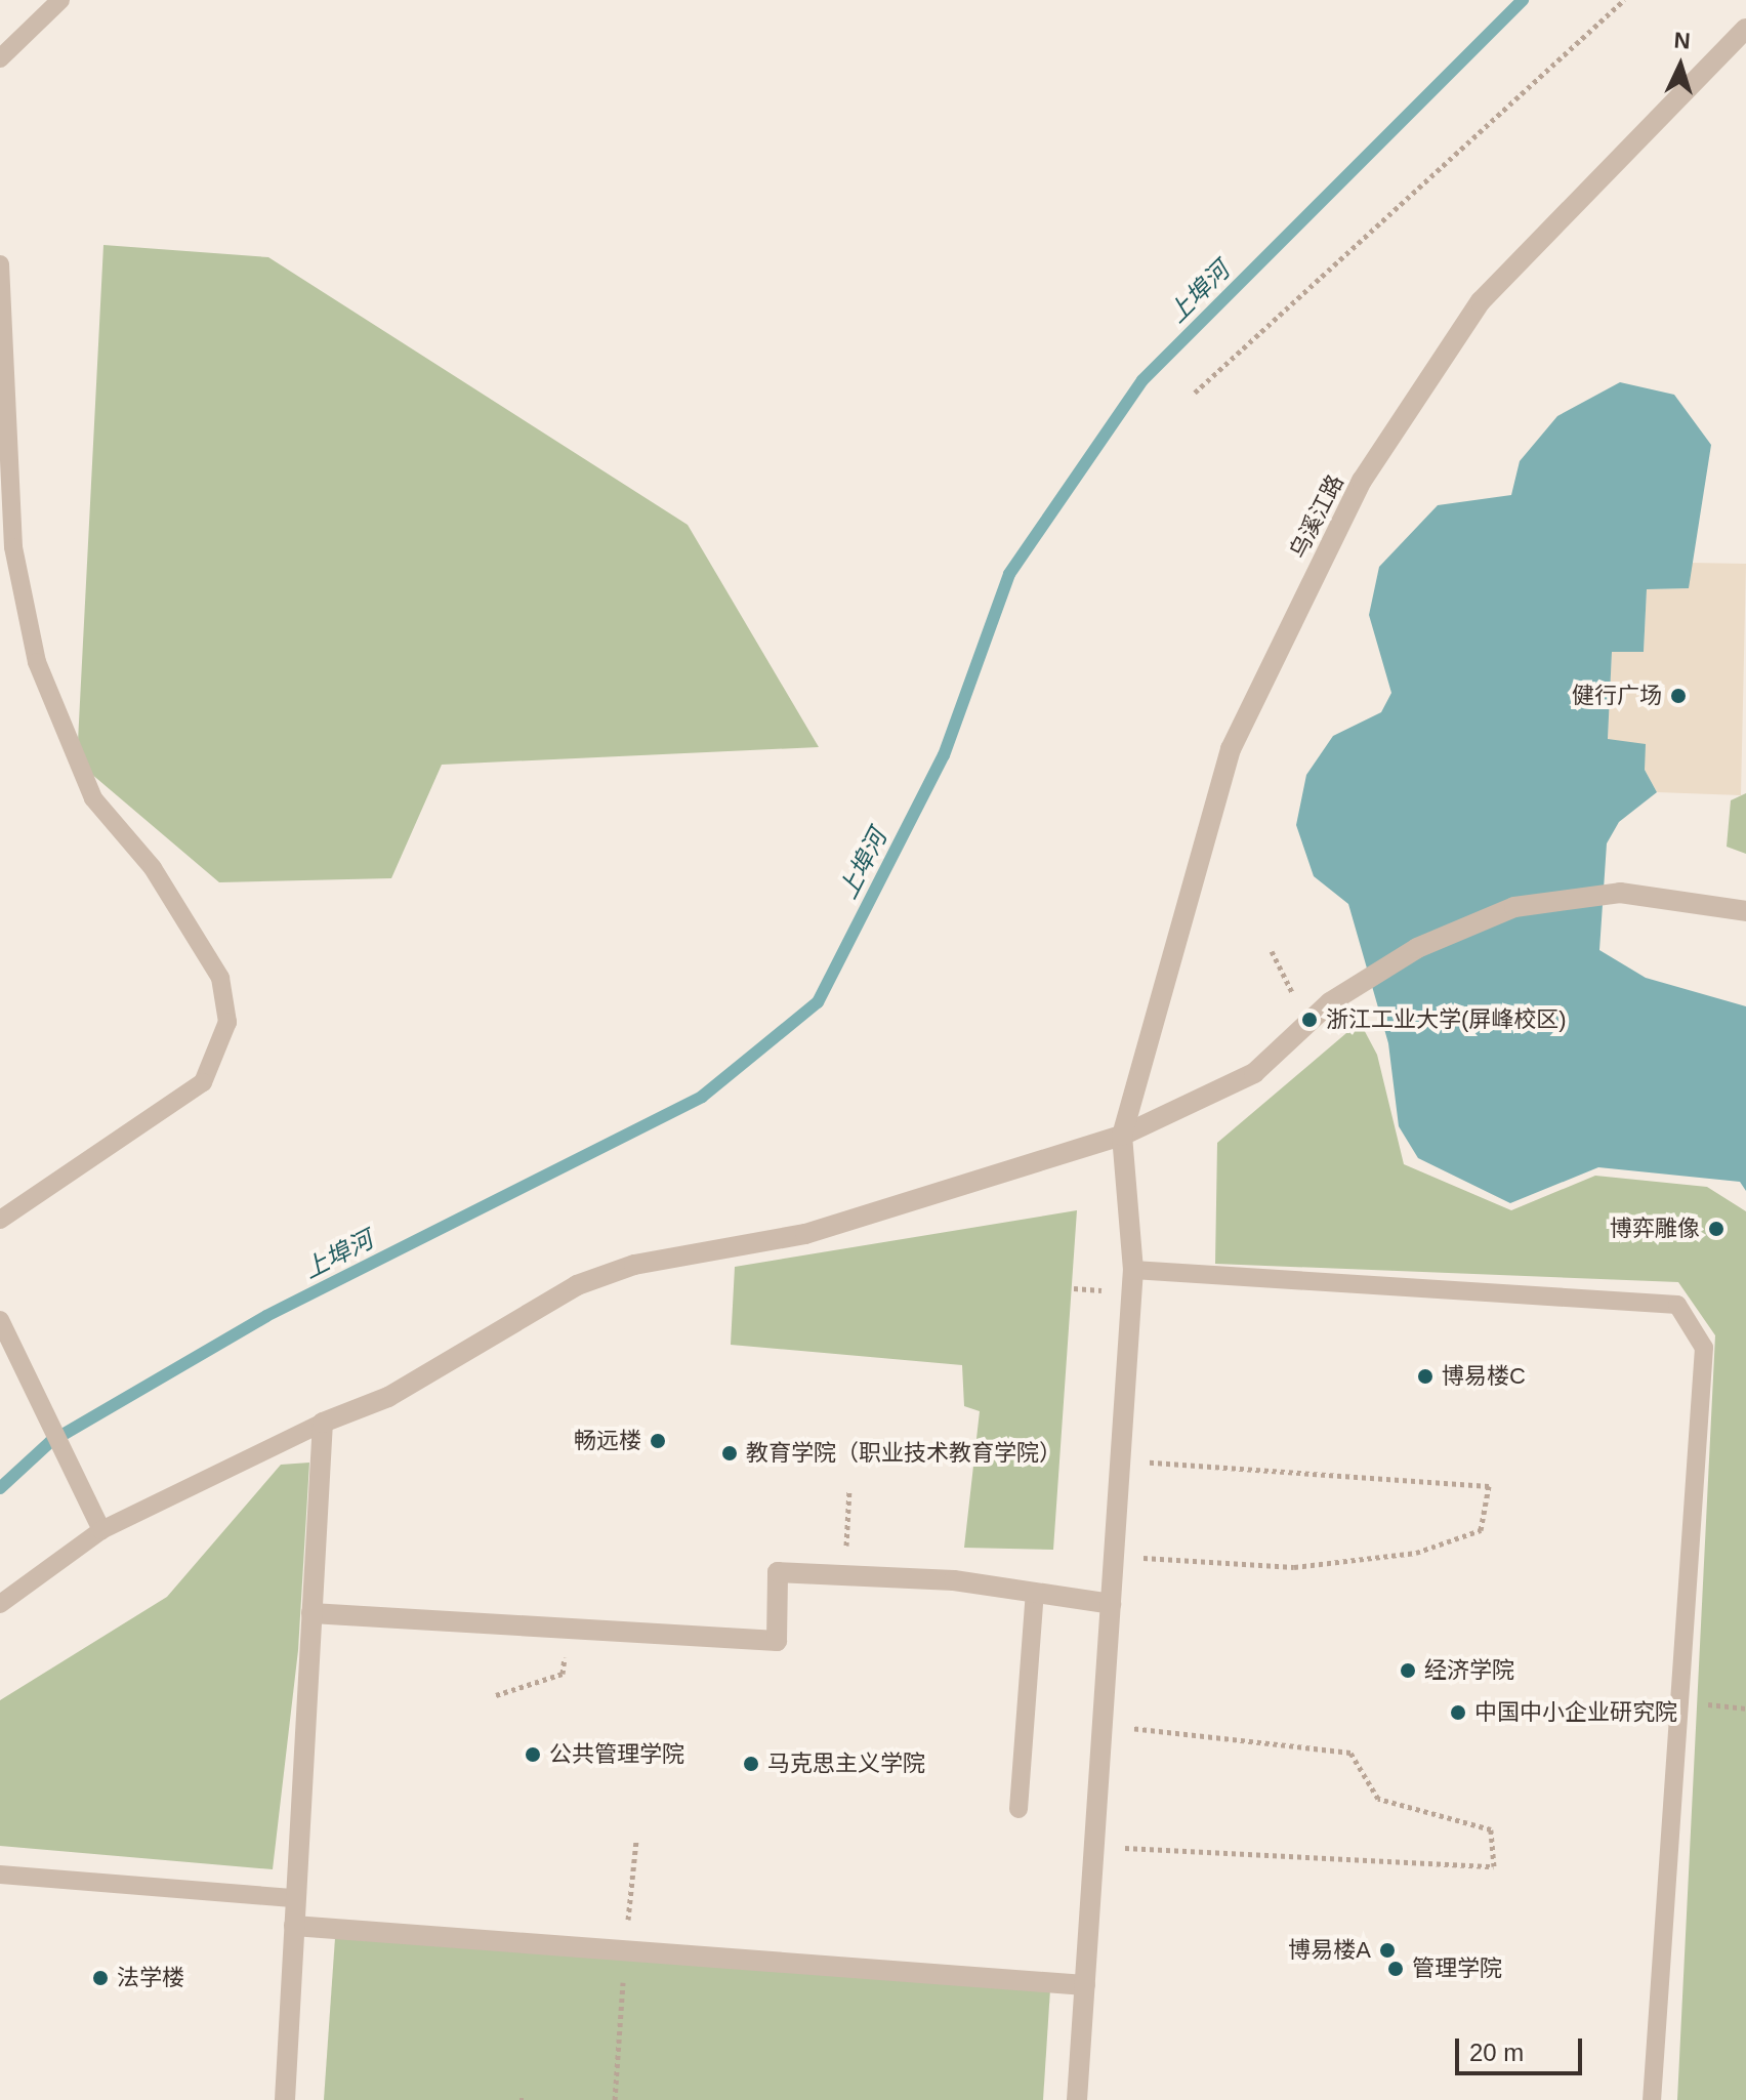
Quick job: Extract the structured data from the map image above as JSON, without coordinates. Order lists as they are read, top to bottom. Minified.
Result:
{"streets":{"street":["乌溪江路"]},"water":["上埠河"],"places":["健行广场","浙江工业大学(屏峰校区)","博弈雕像","博易楼C","畅远楼","教育学院（职业技术教育学院）","经济学院","中国中小企业研究院","公共管理学院","马克思主义学院","博易楼A","管理学院","法学楼"],"scale_bar":"20 m","north":"top"}
